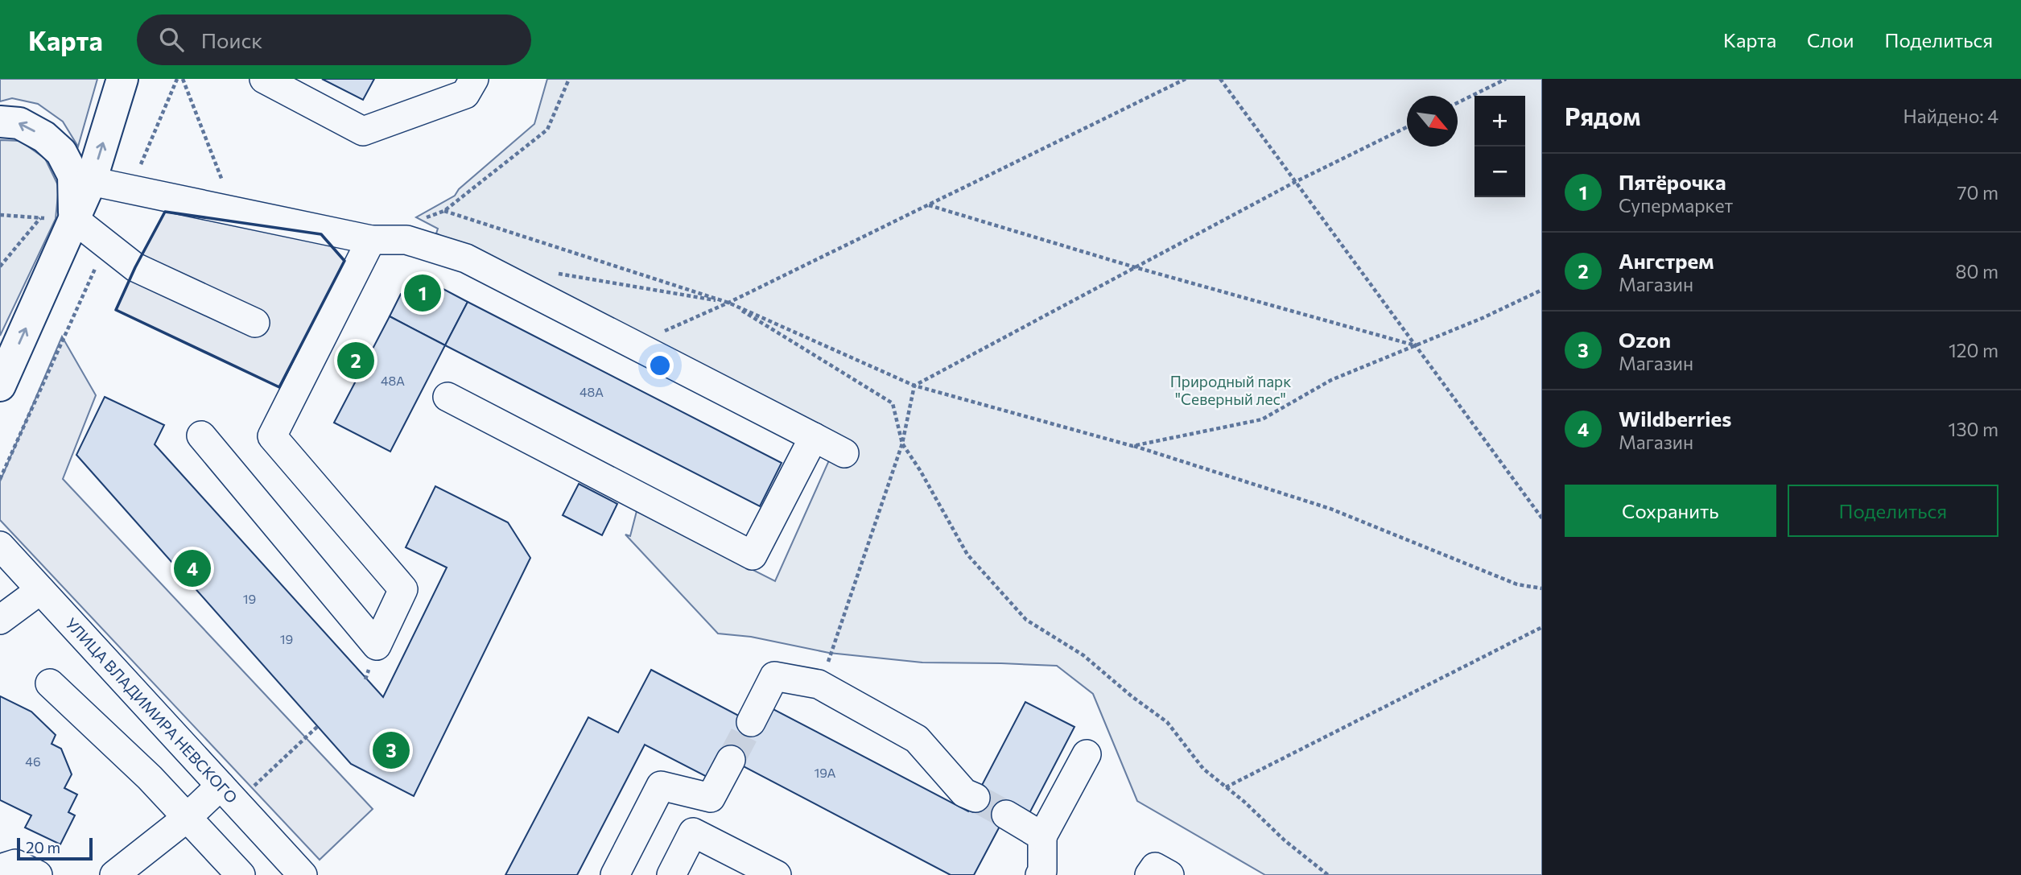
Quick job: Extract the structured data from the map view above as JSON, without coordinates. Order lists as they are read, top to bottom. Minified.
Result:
{"streets":{"street":["УЛИЦА ВЛАДИМИРА НЕВСКОГО"]},"parks":["Природный парк \"Северный лес\""],"house_numbers":["48А","48А","19","19","46","19А"],"scale_bar":"20 m","north":"bottom right","page":{"header":"Карта","search":"Поиск","nav":["Карта","Слои","Поделиться"],"heading":["Рядом","Найдено: 4"],"map_buttons":["+","−"],"list":[{"mark":"1","name":"Пятёрочка","note":"Супермаркет","value":"70 m"},{"mark":"2","name":"Ангстрем","note":"Магазин","value":"80 m"},{"mark":"3","name":"Ozon","note":"Магазин","value":"120 m"},{"mark":"4","name":"Wildberries","note":"Магазин","value":"130 m"}],"pins":["1","2","4","3"],"buttons":["Сохранить","Поделиться"],"scale":"20 m"}}
